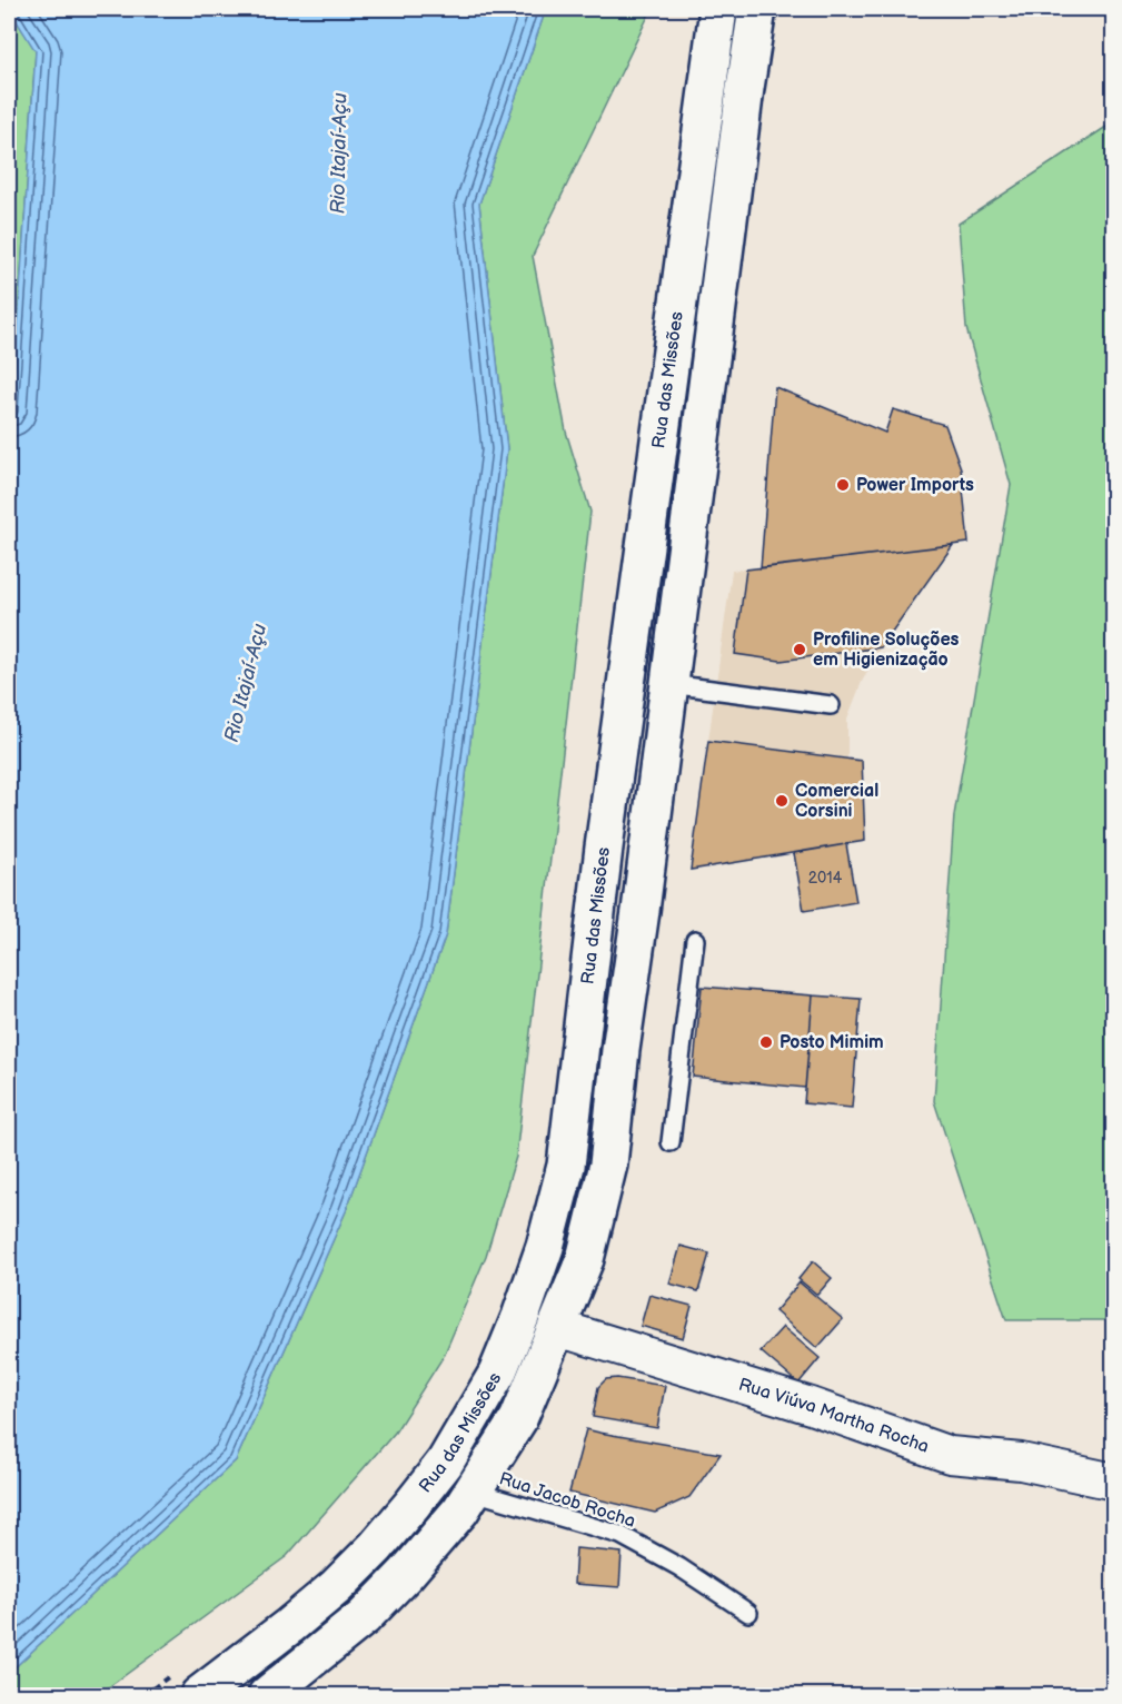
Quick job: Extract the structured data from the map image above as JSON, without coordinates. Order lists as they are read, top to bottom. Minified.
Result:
{"streets":{"main road":["Rua das Missões"],"street":["Rua Viúva Martha Rocha"],"lane":["Rua Jacob Rocha"]},"water":["Rio Itajaí-Açu"],"places":["Power Imports","Profiline Soluções em Higienização","Comercial Corsini","Posto Mimim"],"house_numbers":["2014"]}
